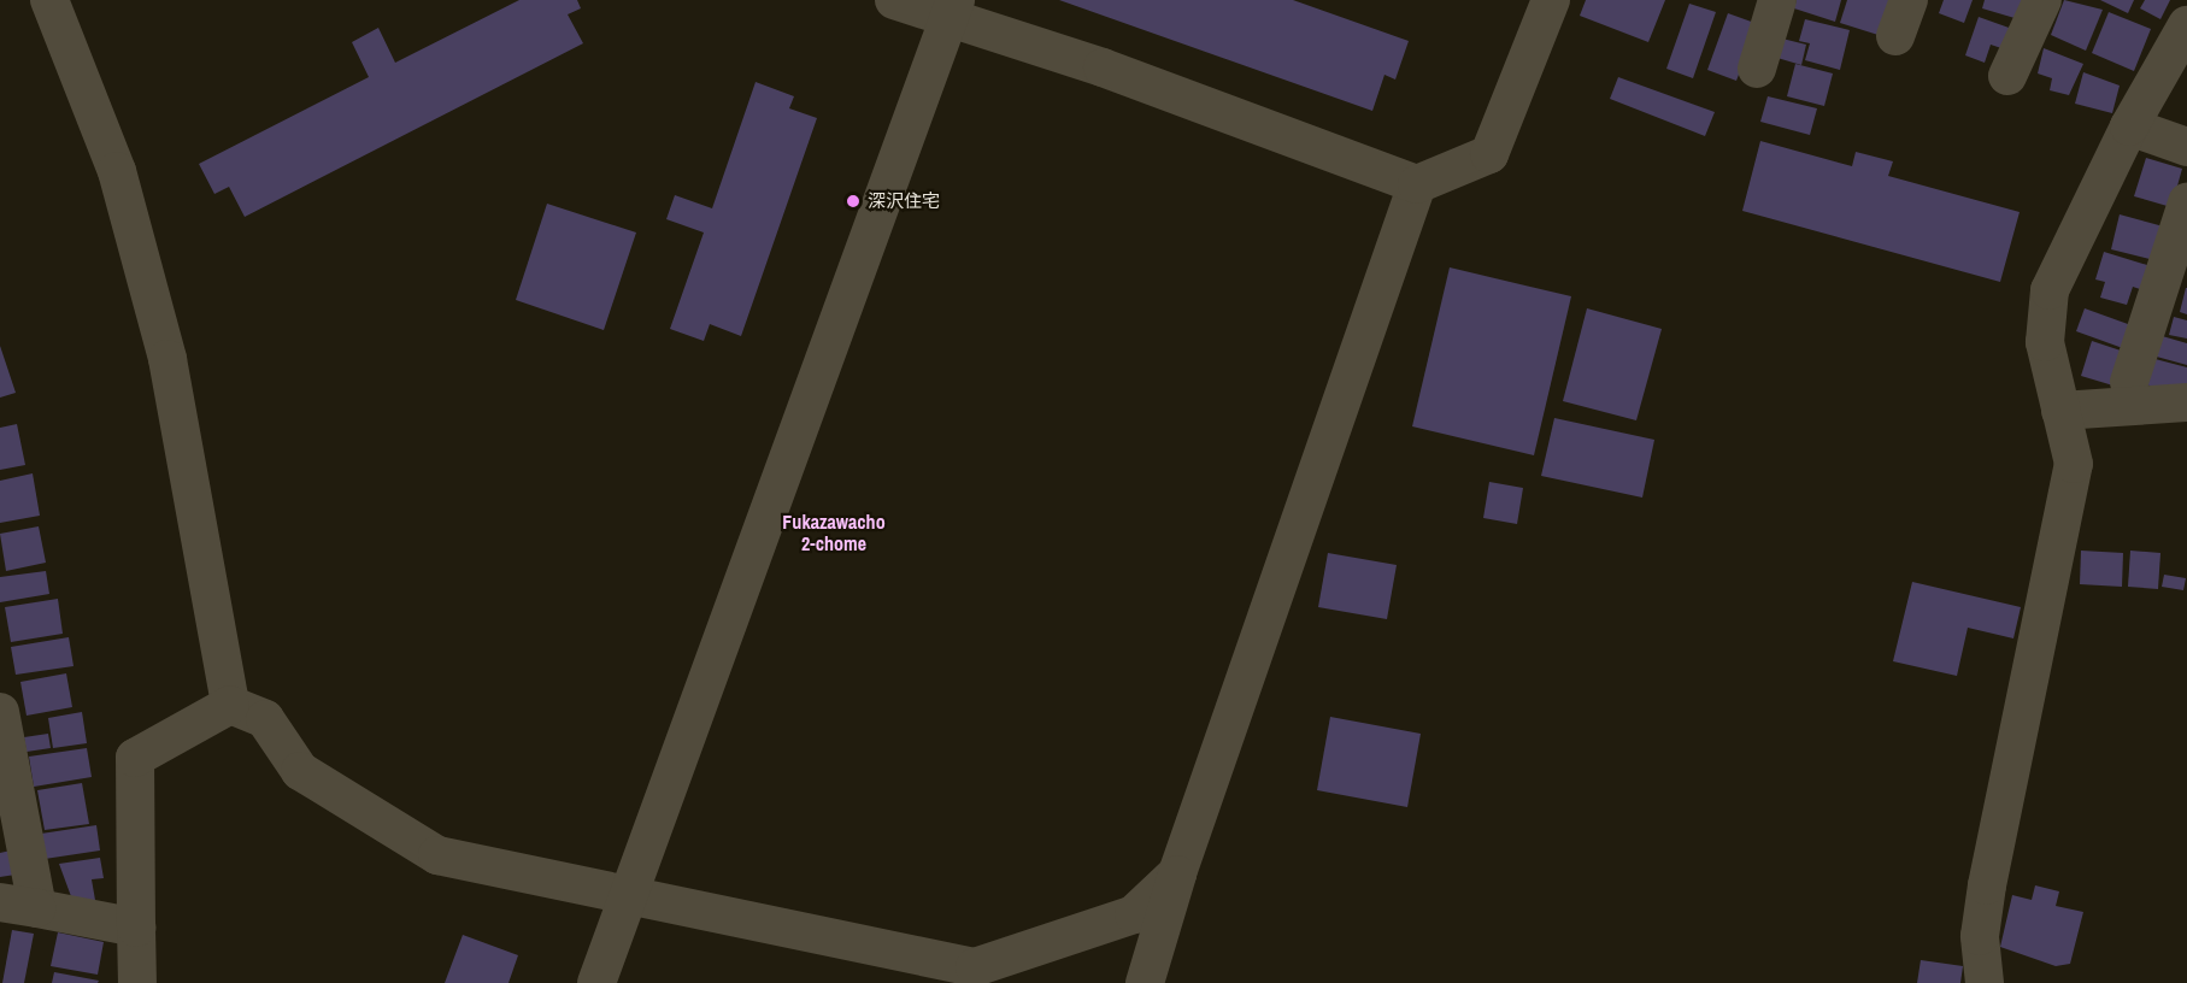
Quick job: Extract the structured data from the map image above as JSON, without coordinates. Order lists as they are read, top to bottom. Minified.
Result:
{"districts":["Fukazawacho 2-chome"],"places":["深沢住宅"]}
